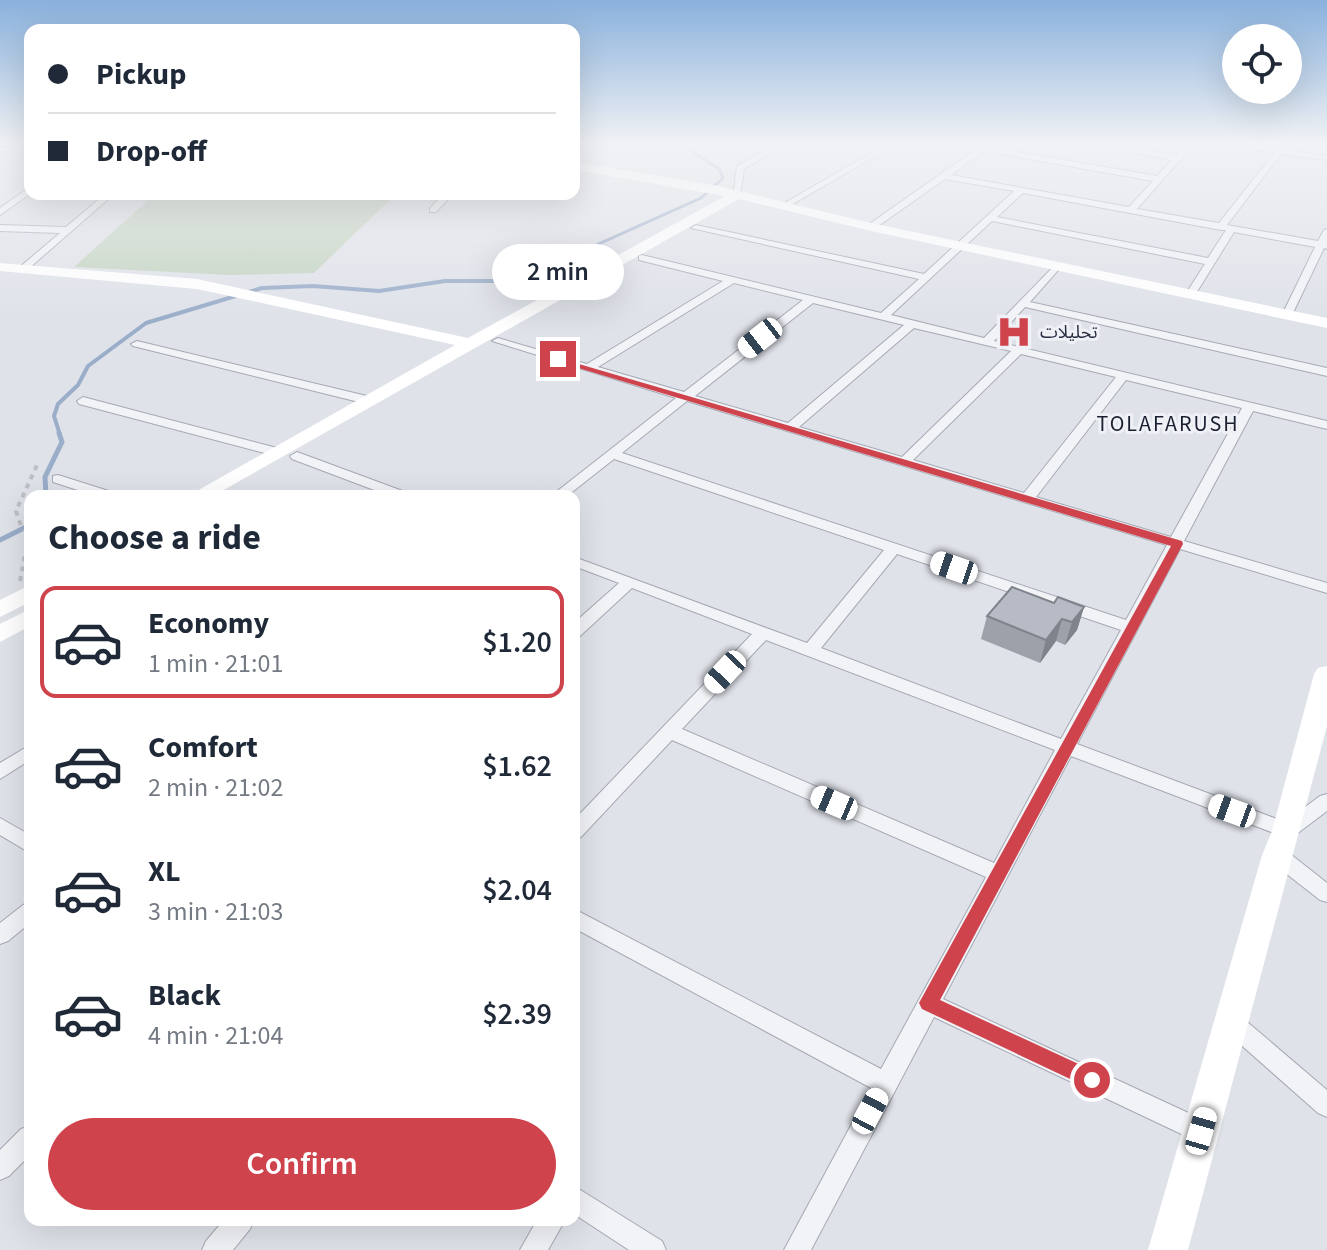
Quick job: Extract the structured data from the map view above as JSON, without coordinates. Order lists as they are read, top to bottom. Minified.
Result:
{"districts":["TOLAFARUSH"],"places":{"hospital":["تحلیلات"]},"page":{"banner":["Pickup","Drop-off"],"bubble":"2 min","heading":"Choose a ride","list":[{"name":"Economy","note":"1 min · 21:01","value":"$1.20"},{"name":"Comfort","note":"2 min · 21:02","value":"$1.62"},{"name":"XL","note":"3 min · 21:03","value":"$2.04"},{"name":"Black","note":"4 min · 21:04","value":"$2.39"}],"buttons":"Confirm"}}
